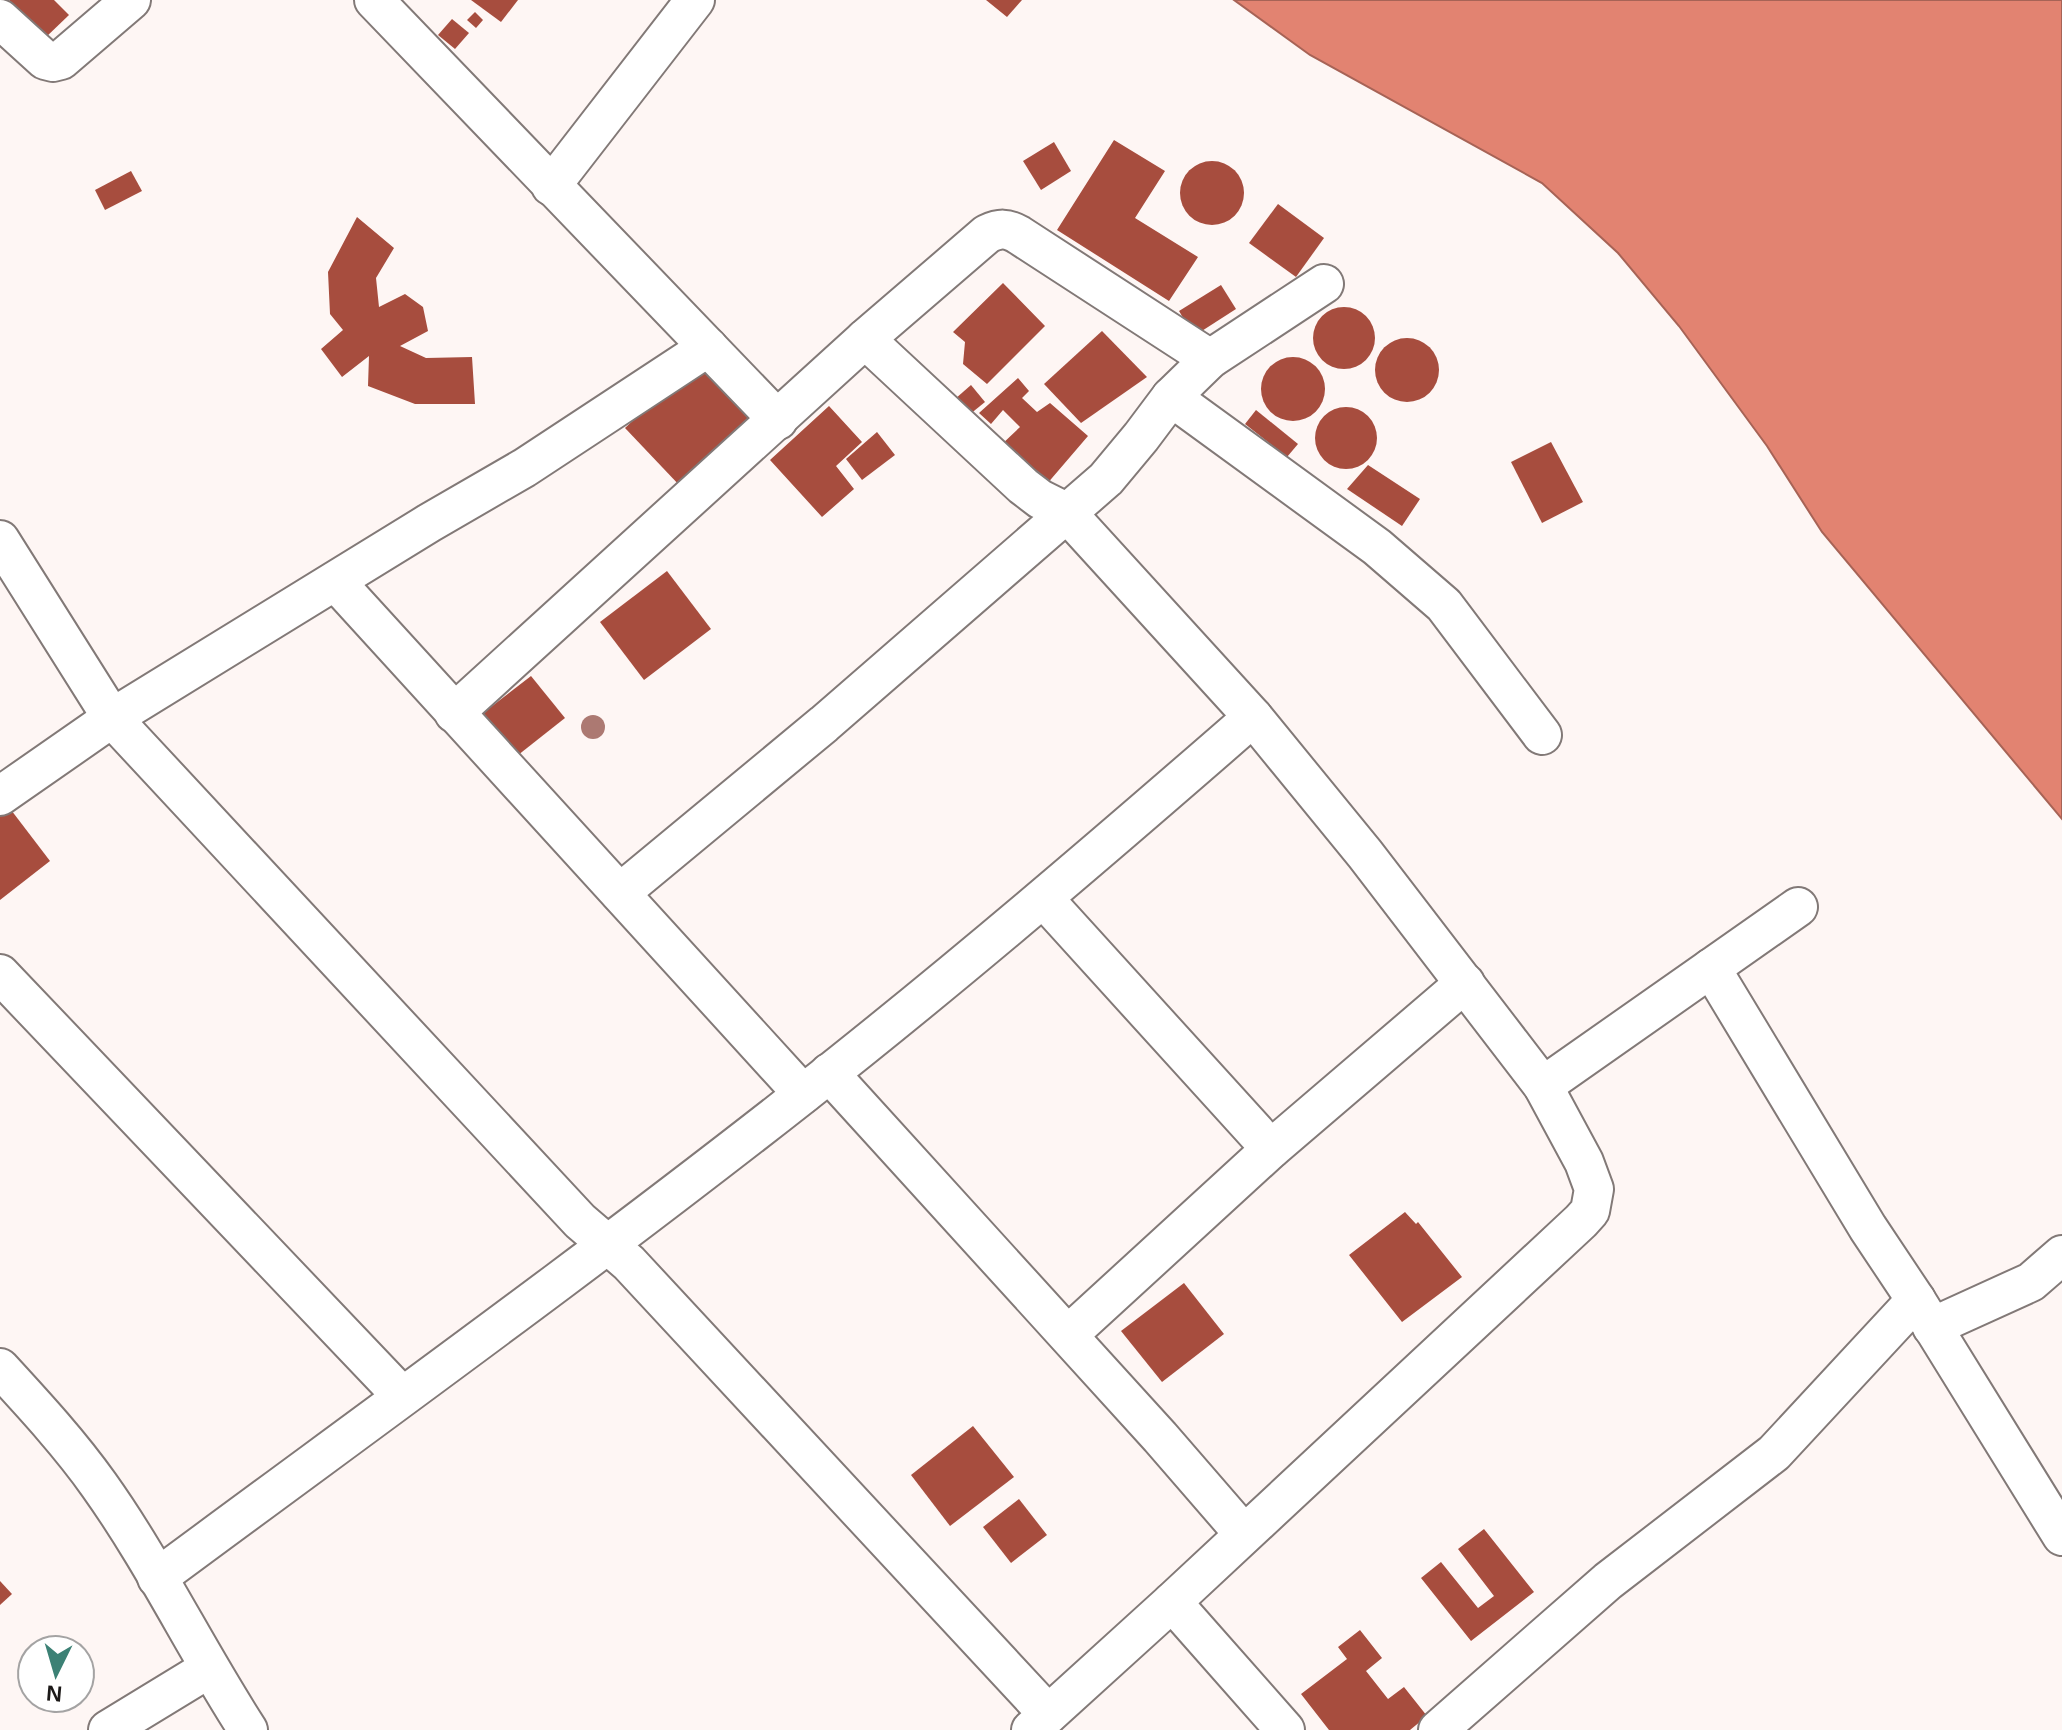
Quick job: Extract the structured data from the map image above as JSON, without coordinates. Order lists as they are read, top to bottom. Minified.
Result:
{"north":"bottom"}
